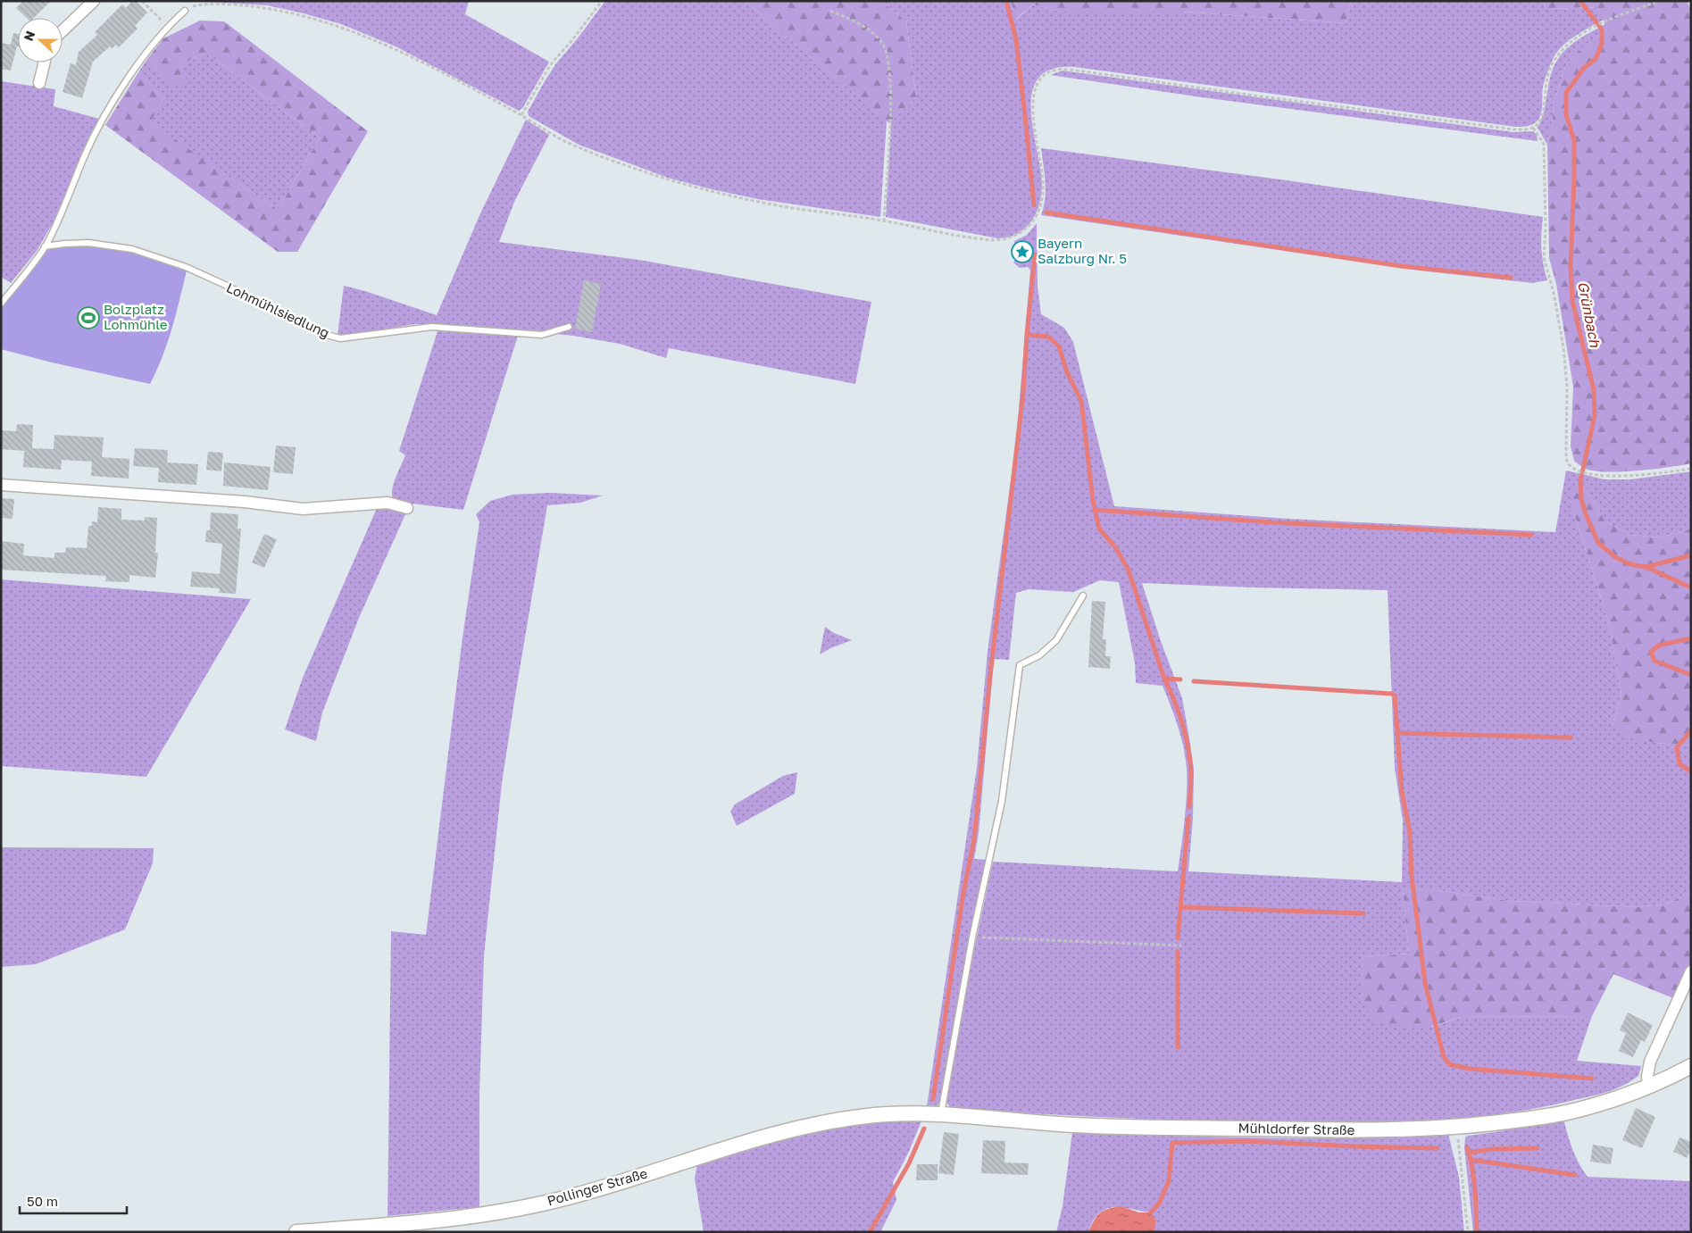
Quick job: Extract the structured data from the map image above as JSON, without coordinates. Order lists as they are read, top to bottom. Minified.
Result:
{"streets":{"street":["Mühldorfer Straße","Pollinger Straße"],"lane":["Lohmühlsiedlung"]},"crossings":[["Mühldorfer Straße","Pollinger Straße"]],"water":["Grünbach"],"places":{"place":["Bayern Salzburg Nr. 5"],"sports":["Bolzplatz Lohmühle"]},"scale_bar":"50 m","north":"left"}
